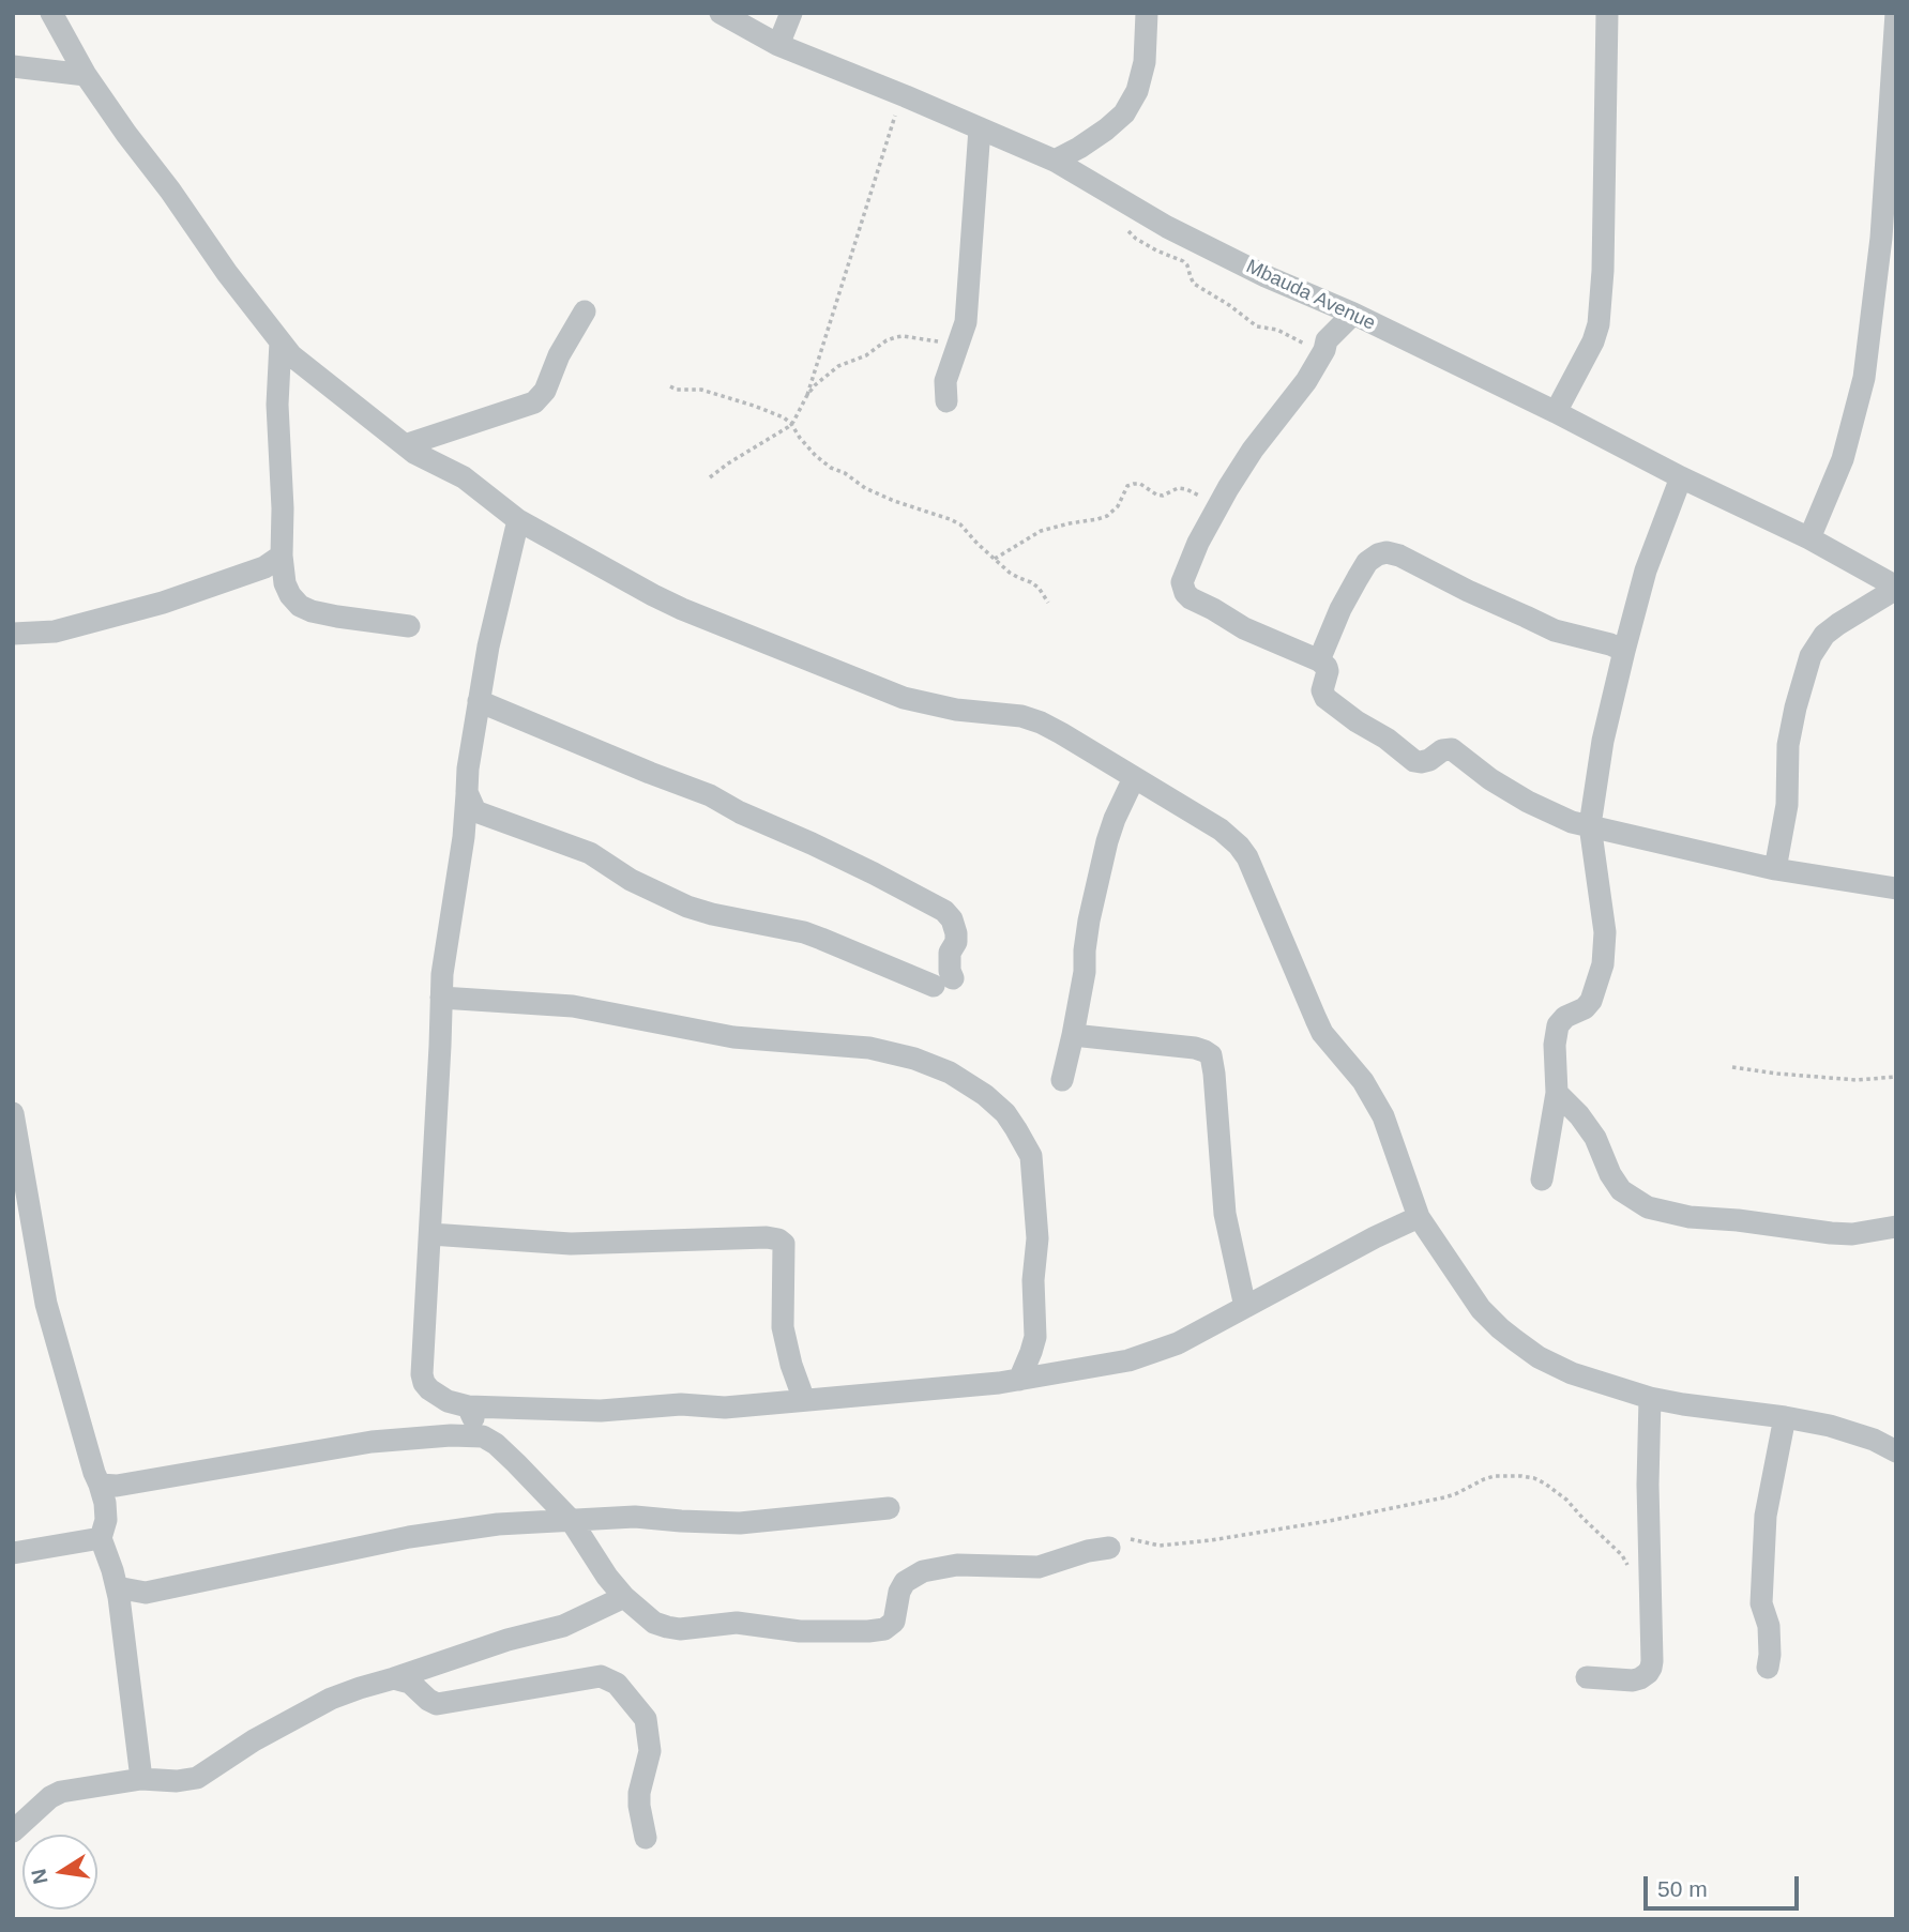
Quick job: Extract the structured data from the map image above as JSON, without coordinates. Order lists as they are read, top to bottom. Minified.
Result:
{"streets":{"street":["Mbauda Avenue"]},"scale_bar":"50 m","north":"left"}
